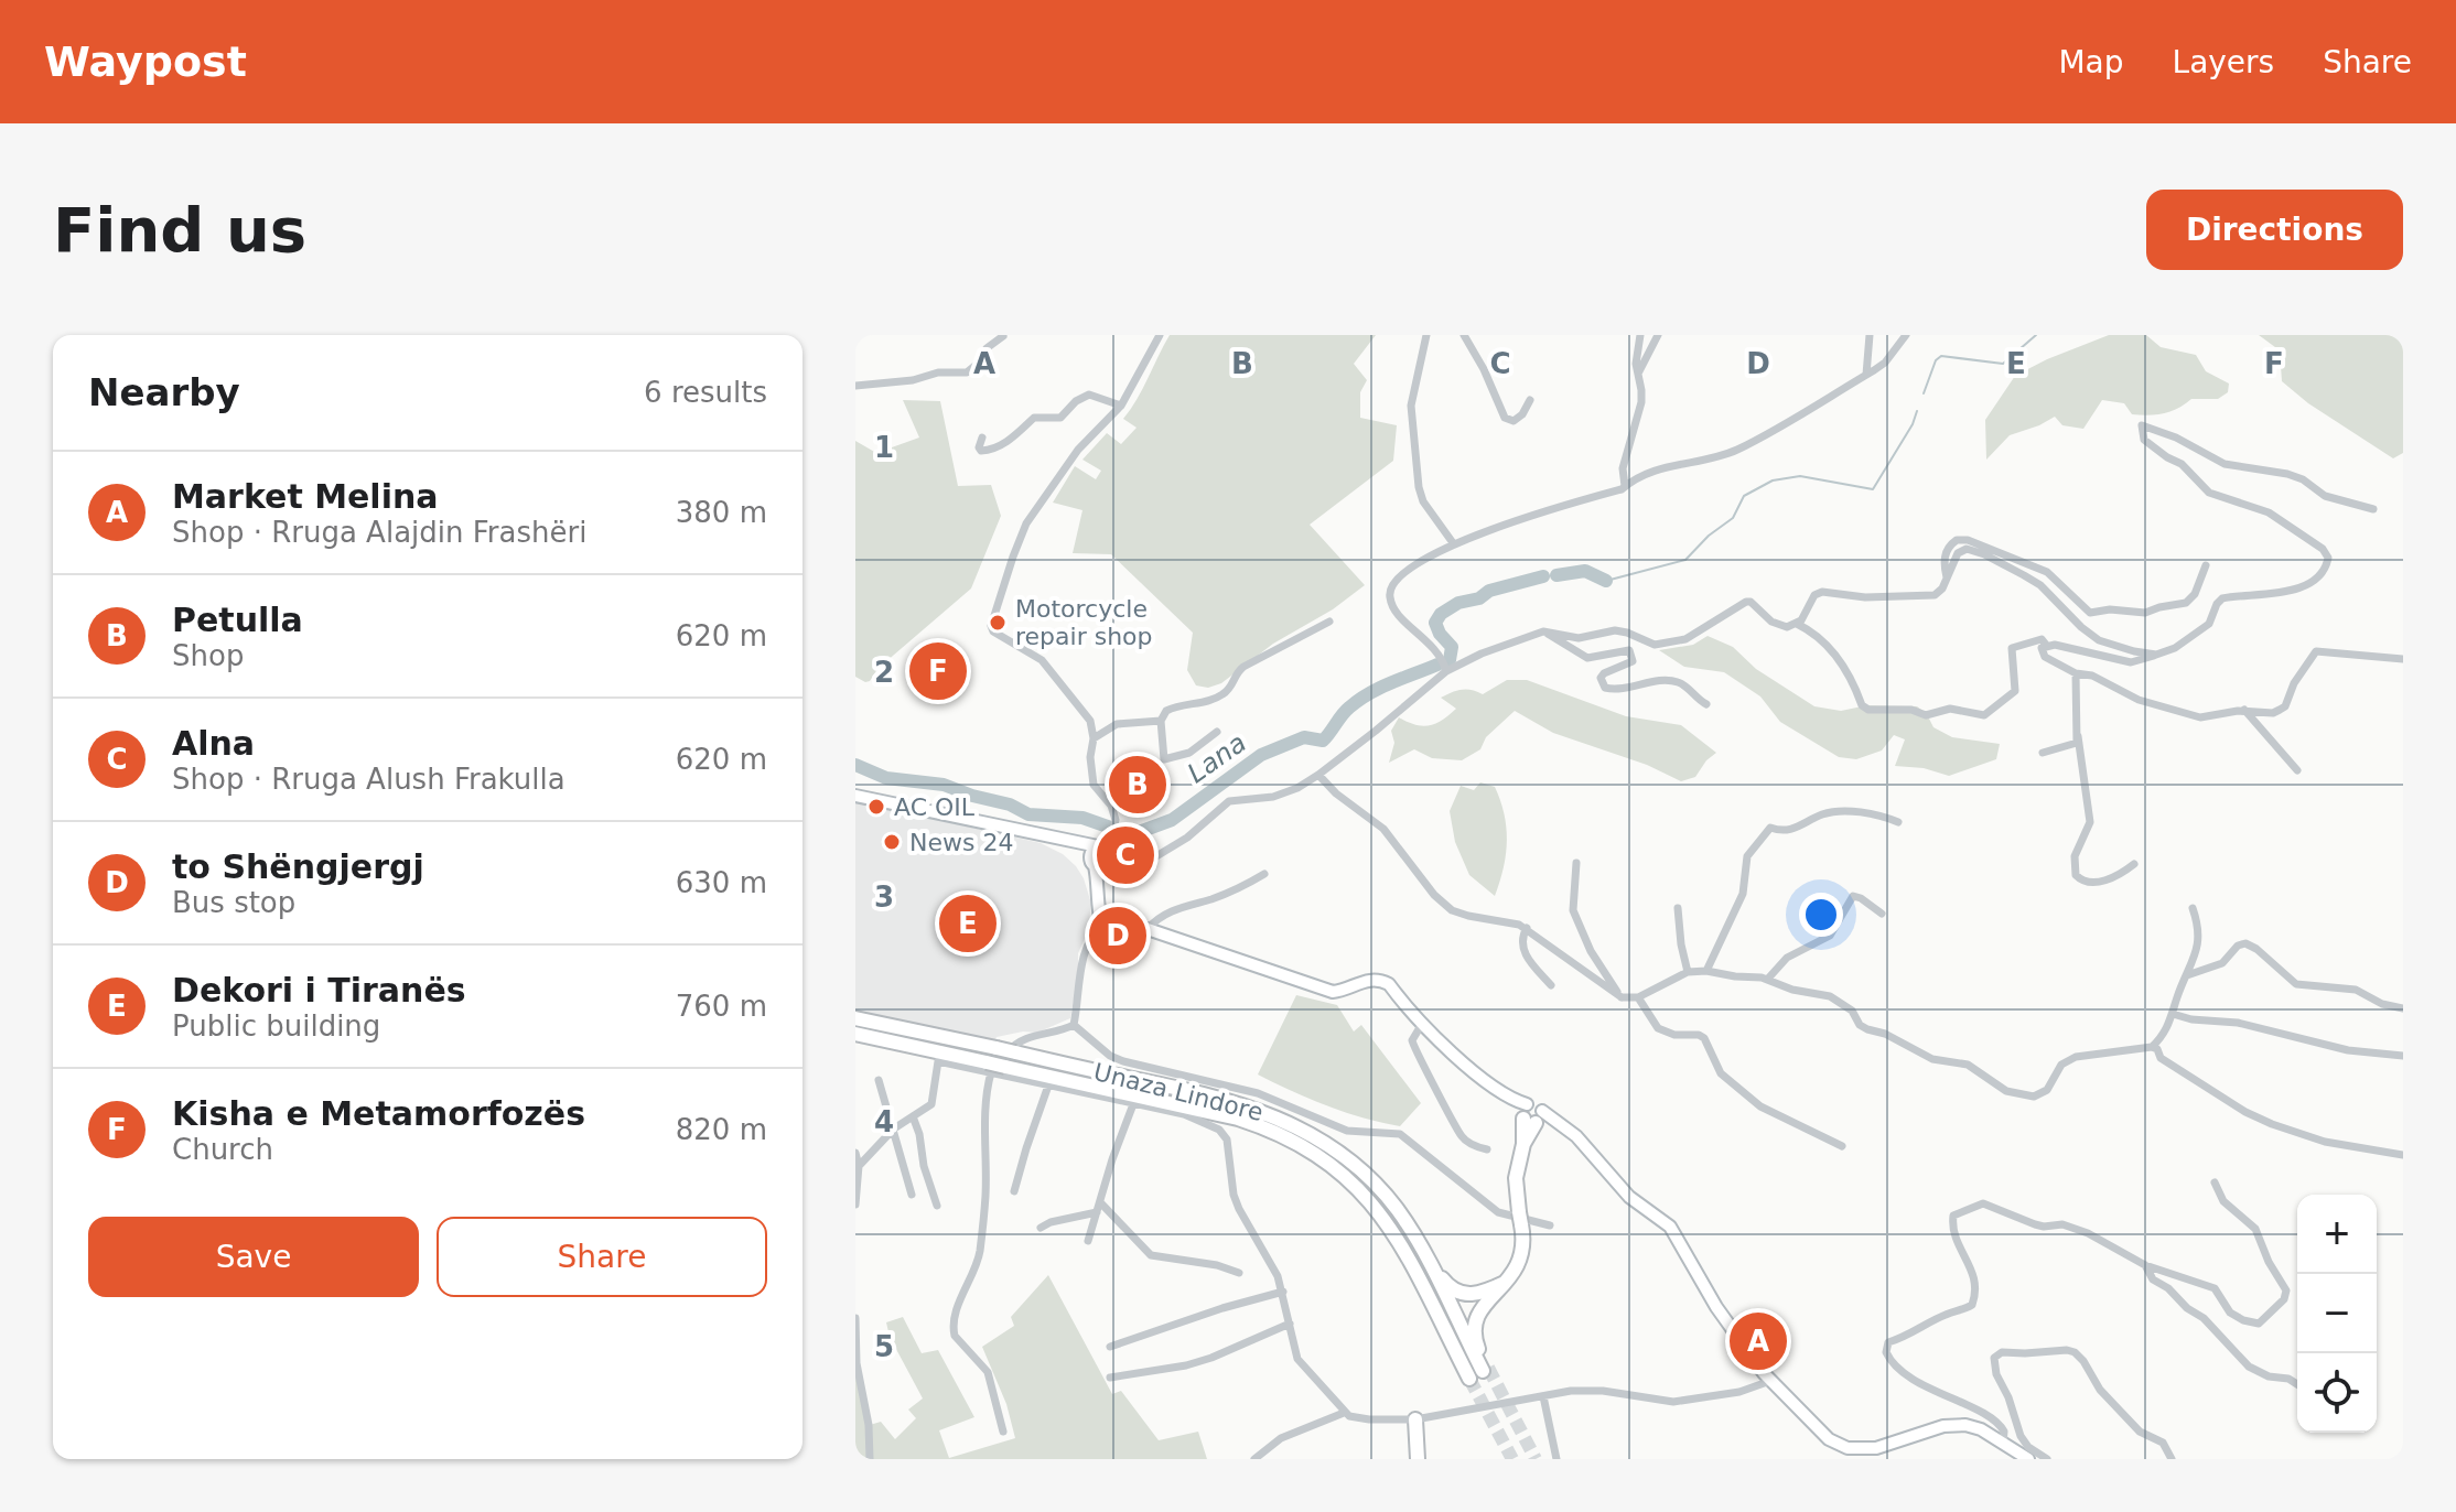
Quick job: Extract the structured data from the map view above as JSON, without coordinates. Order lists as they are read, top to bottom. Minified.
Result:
{"streets":{"highway":["Unaza Lindore"]},"water":["Lana"],"places":["Motorcycle repair shop","AC OIL","News 24"],"page":{"header":"Waypost","nav":["Map","Layers","Share"],"buttons":["Directions",["Save","Share"]],"title":"Find us","heading":["Nearby","6 results"],"list":[{"mark":"A","name":"Market Melina","note":"Shop · Rruga Alajdin Frashëri","value":"380 m"},{"mark":"B","name":"Petulla","note":"Shop","value":"620 m"},{"mark":"C","name":"Alna","note":"Shop · Rruga Alush Frakulla","value":"620 m"},{"mark":"D","name":"to Shëngjergj","note":"Bus stop","value":"630 m"},{"mark":"E","name":"Dekori i Tiranës","note":"Public building","value":"760 m"},{"mark":"F","name":"Kisha e Metamorfozës","note":"Church","value":"820 m"}],"pins":["F","B","C","E","D","A"],"map_buttons":["+","−"]},"grid":{"columns":["A","B","C","D","E","F"],"rows":["1","2","3","4","5"]}}
